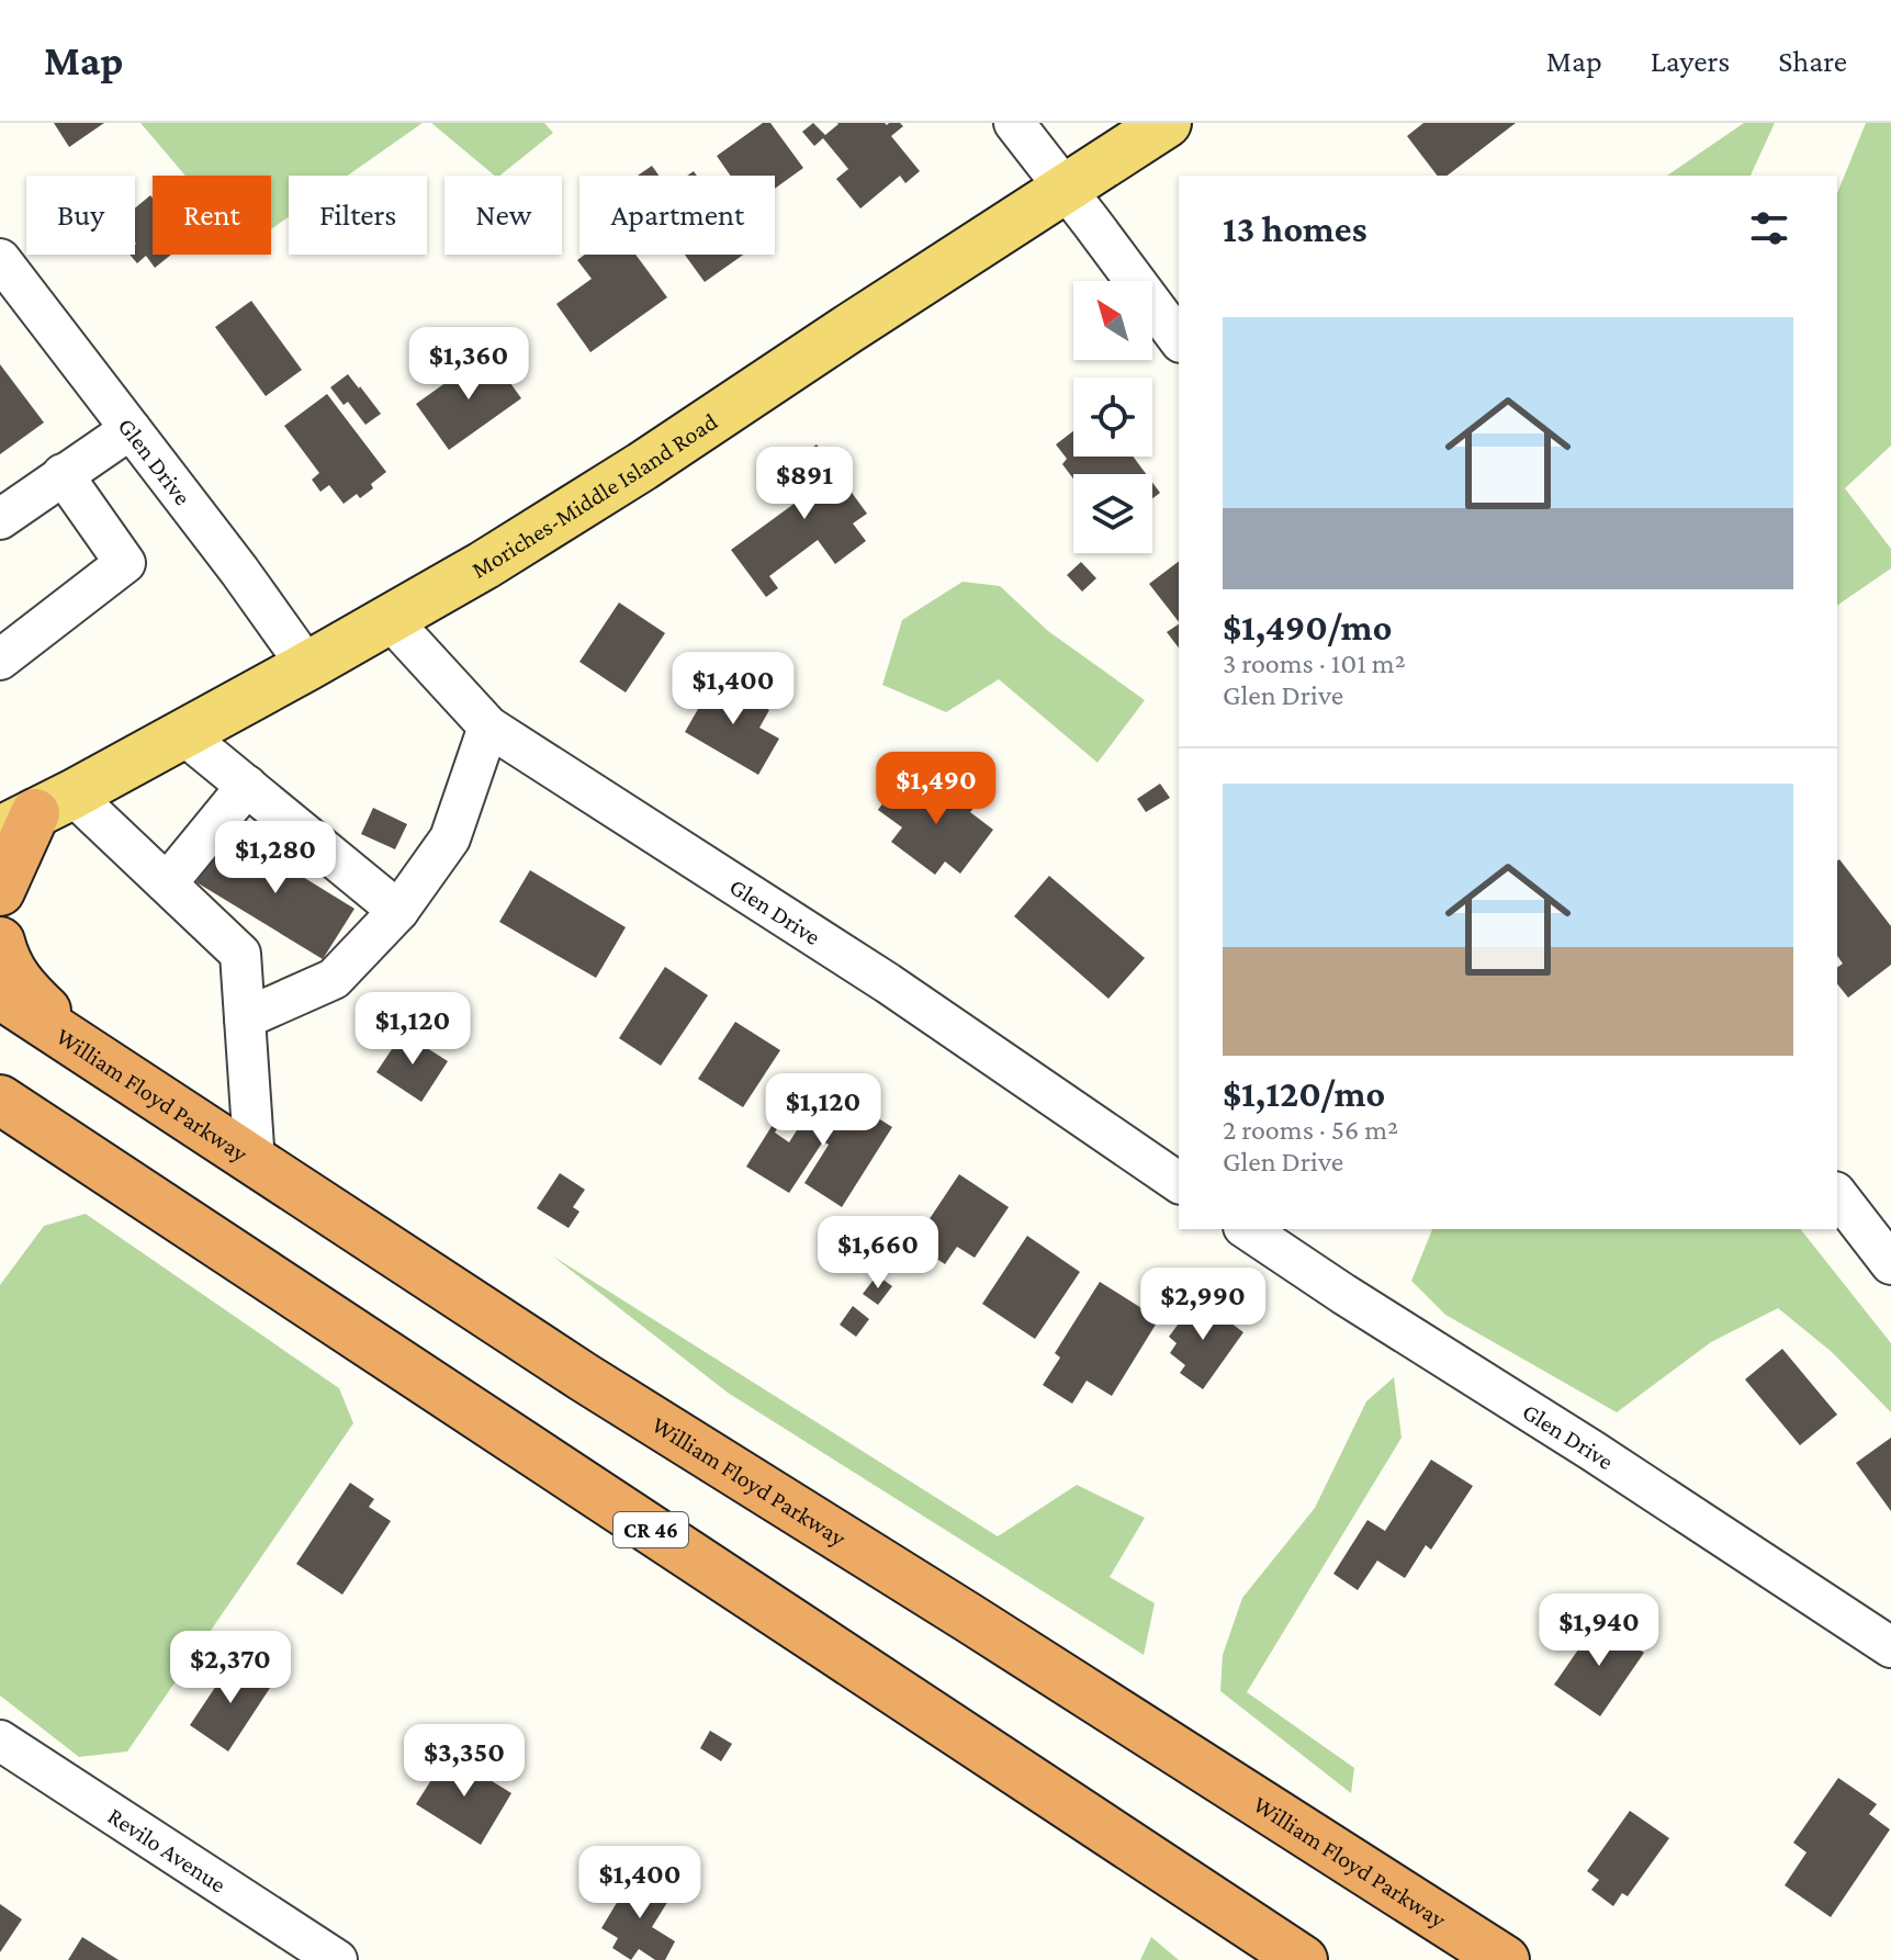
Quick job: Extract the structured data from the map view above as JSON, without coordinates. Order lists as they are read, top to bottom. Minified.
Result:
{"streets":{"highway":["William Floyd Parkway","CR 46"],"main road":["Moriches-Middle Island Road"],"street":["Glen Drive","Revilo Avenue"]},"crossings":[["Glen Drive","Moriches-Middle Island Road"]],"north":"top left","page":{"header":"Map","nav":["Map","Layers","Share"],"chip":["Buy","Rent","Filters","New","Apartment"],"heading":"13 homes","list":[{"name":"$1,490/mo","note":"3 rooms · 101 m² · Glen Drive"},{"name":"$1,120/mo","note":"2 rooms · 56 m² · Glen Drive"}],"price":["$1,360","$891","$1,400","$1,490","$1,280","$1,120","$1,120","$1,660","$2,990","$1,940","$2,370","$3,350","$1,400"]}}
